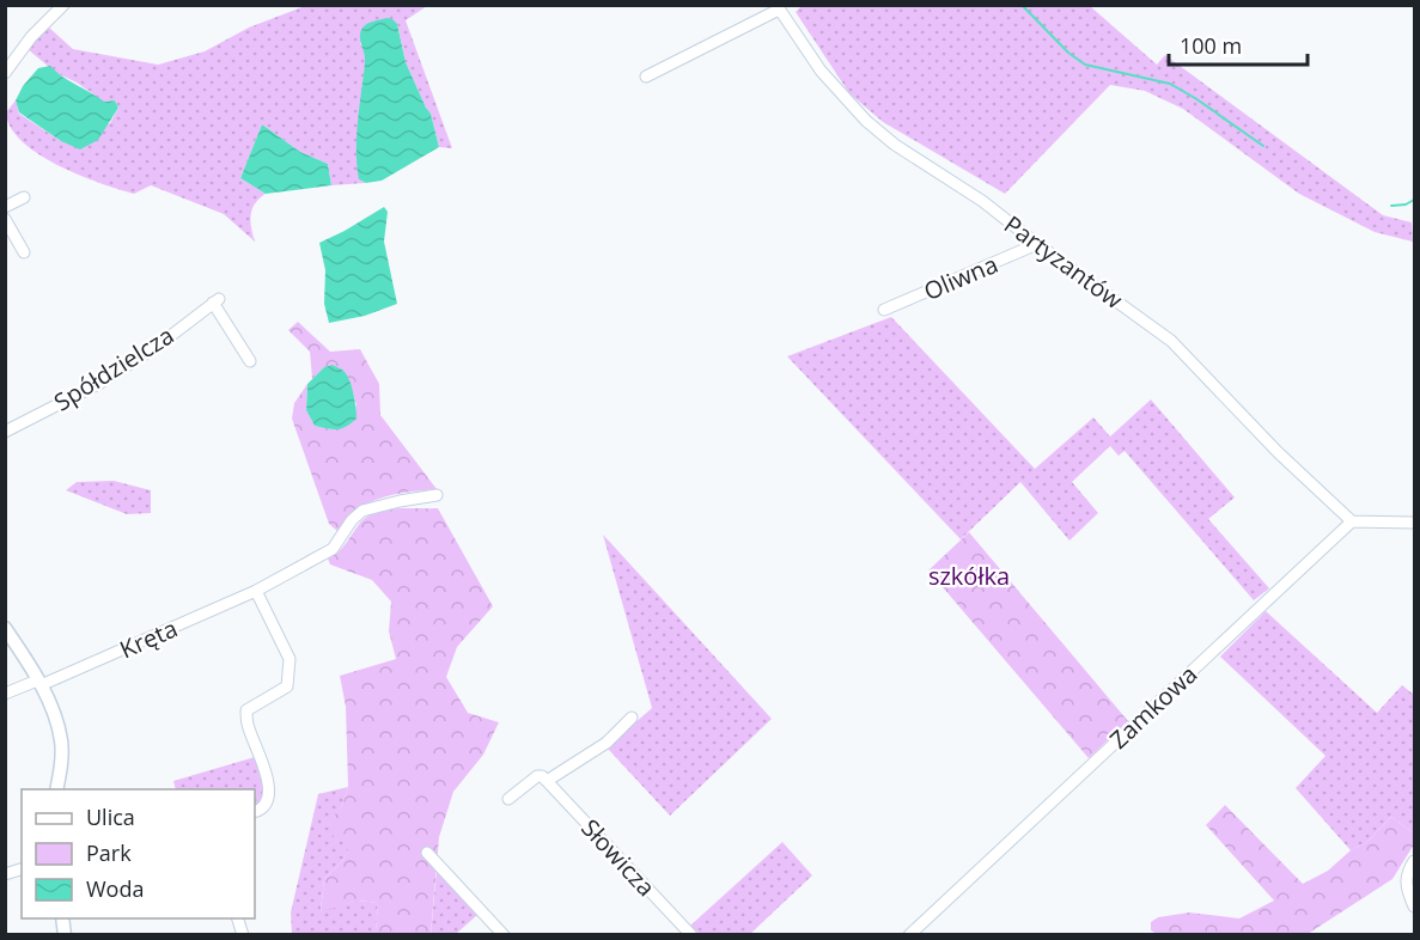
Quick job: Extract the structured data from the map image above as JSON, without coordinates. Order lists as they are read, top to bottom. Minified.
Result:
{"streets":{"street":["Partyzantów","Oliwna","Spółdzielcza","Kręta","Zamkowa","Słowicza"]},"crossings":[["Partyzantów","Oliwna"],["Partyzantów","Zamkowa"]],"parks":["szkółka"],"legend":["Ulica","Park","Woda"],"scale_bar":"100 m"}
